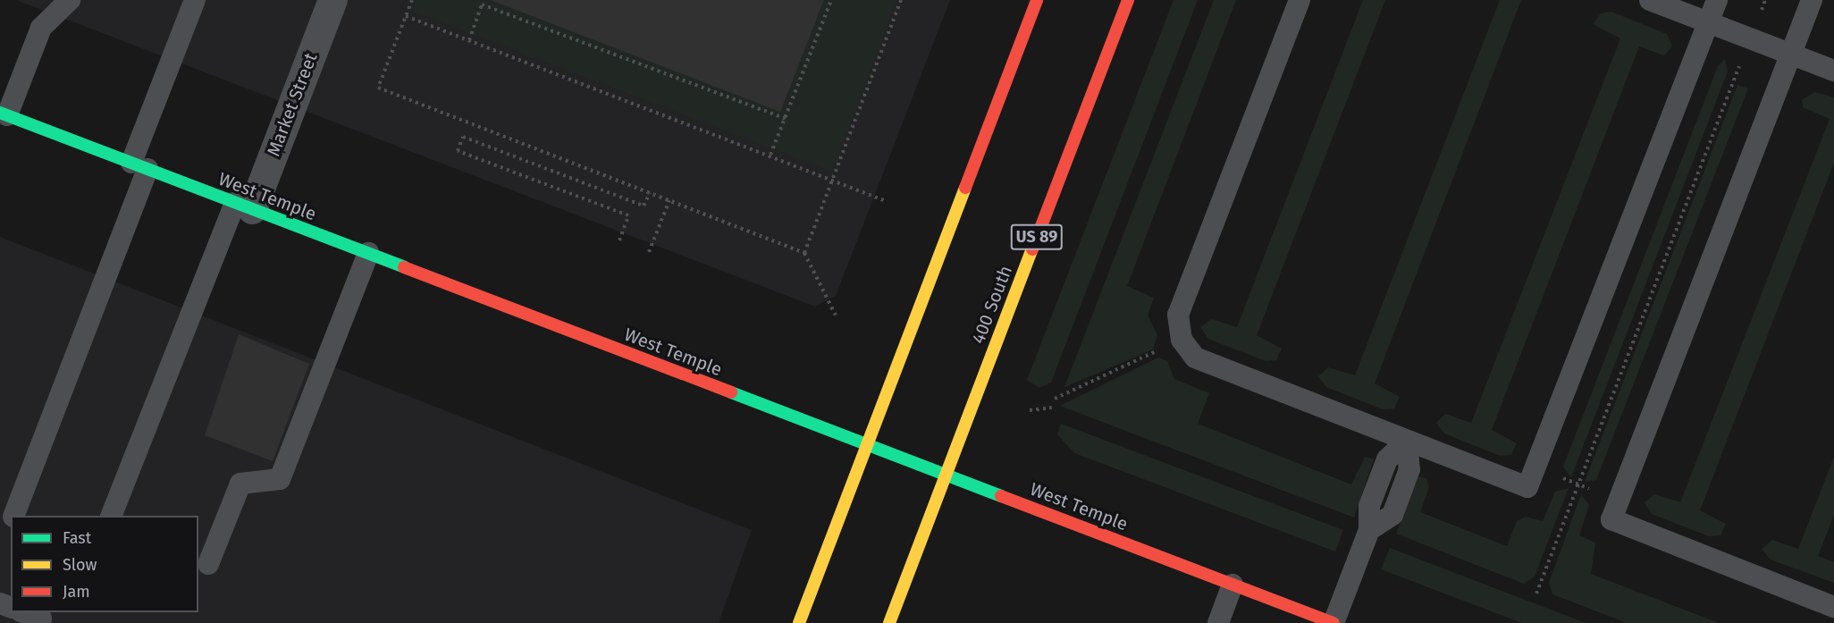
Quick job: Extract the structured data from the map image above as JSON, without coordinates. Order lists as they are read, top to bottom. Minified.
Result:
{"streets":{"main road":["West Temple","US 89","400 South"],"street":["Market Street"]},"crossings":[["Market Street","West Temple"],["West Temple","400 South"]],"legend":["Fast","Slow","Jam"]}
